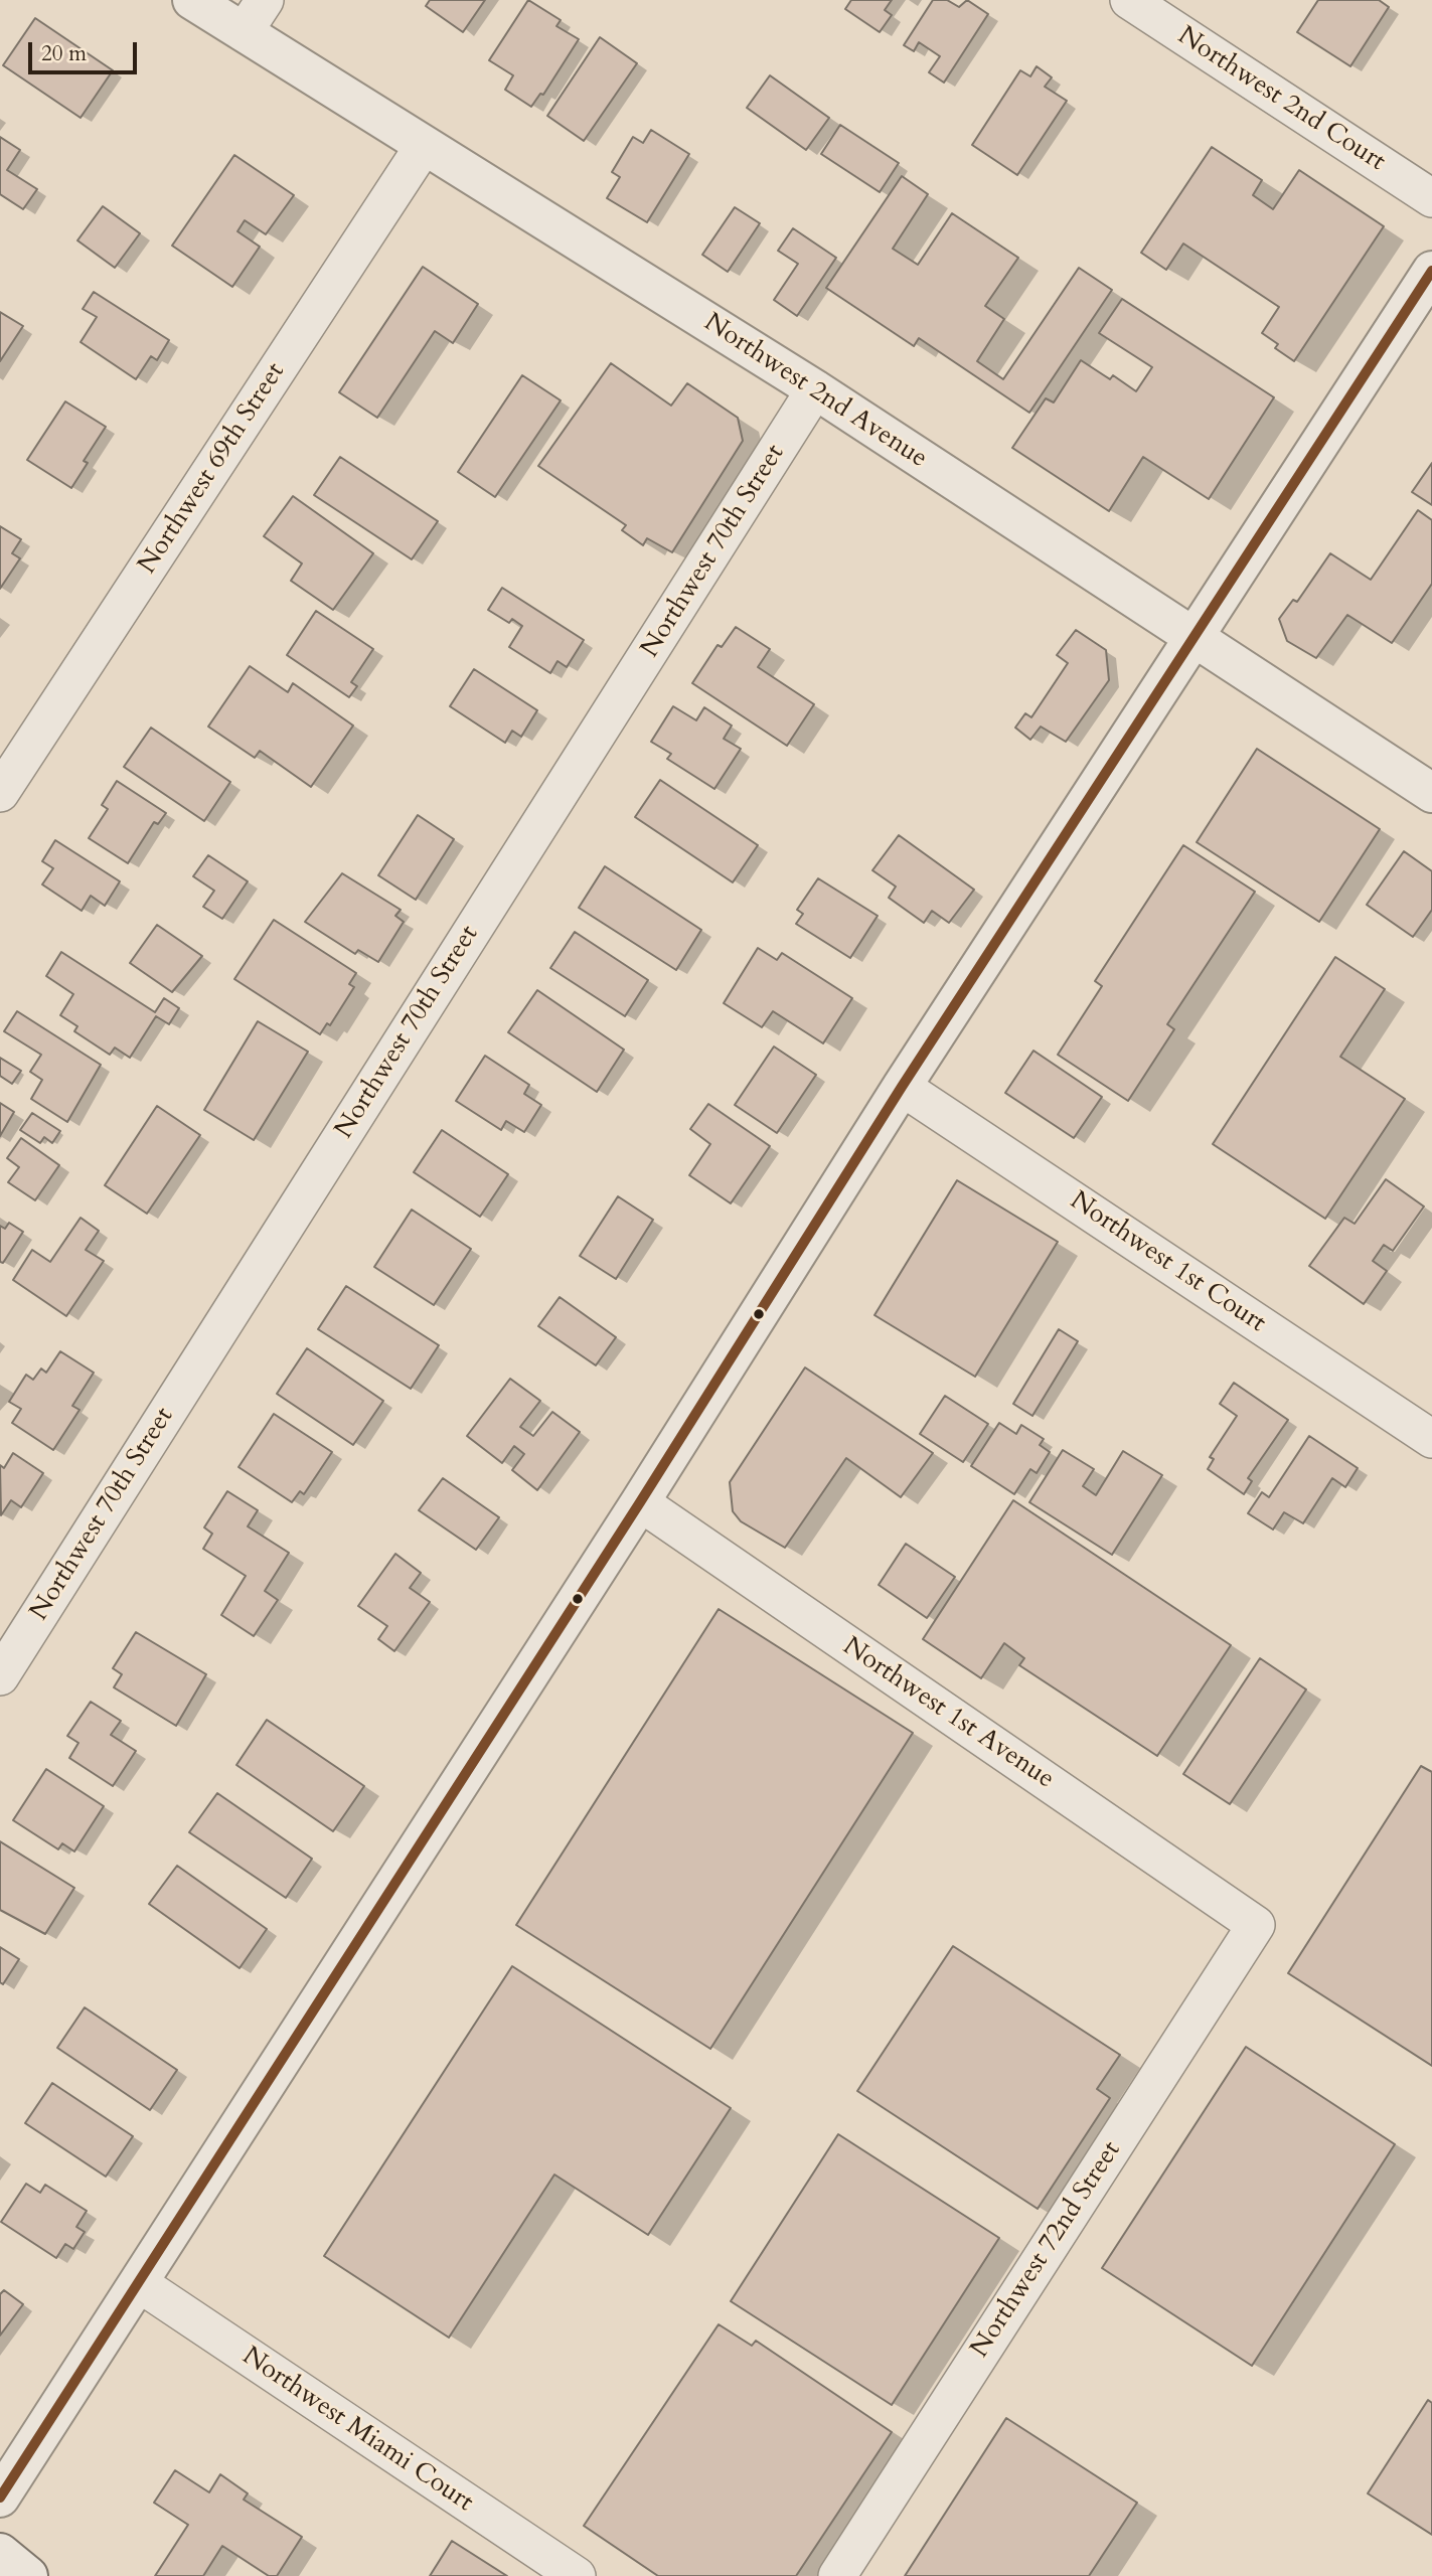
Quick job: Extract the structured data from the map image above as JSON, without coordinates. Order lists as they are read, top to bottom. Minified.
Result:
{"streets":{"street":["Northwest 2nd Court","Northwest 2nd Avenue","Northwest 69th Street","Northwest 70th Street","Northwest 1st Court","Northwest 1st Avenue","Northwest 72nd Street","Northwest Miami Court"]},"crossings":[["Northwest 2nd Avenue","Northwest 69th Street"],["Northwest 2nd Avenue","Northwest 70th Street"],["Northwest 1st Avenue","Northwest 72nd Street"]],"scale_bar":"20 m"}
